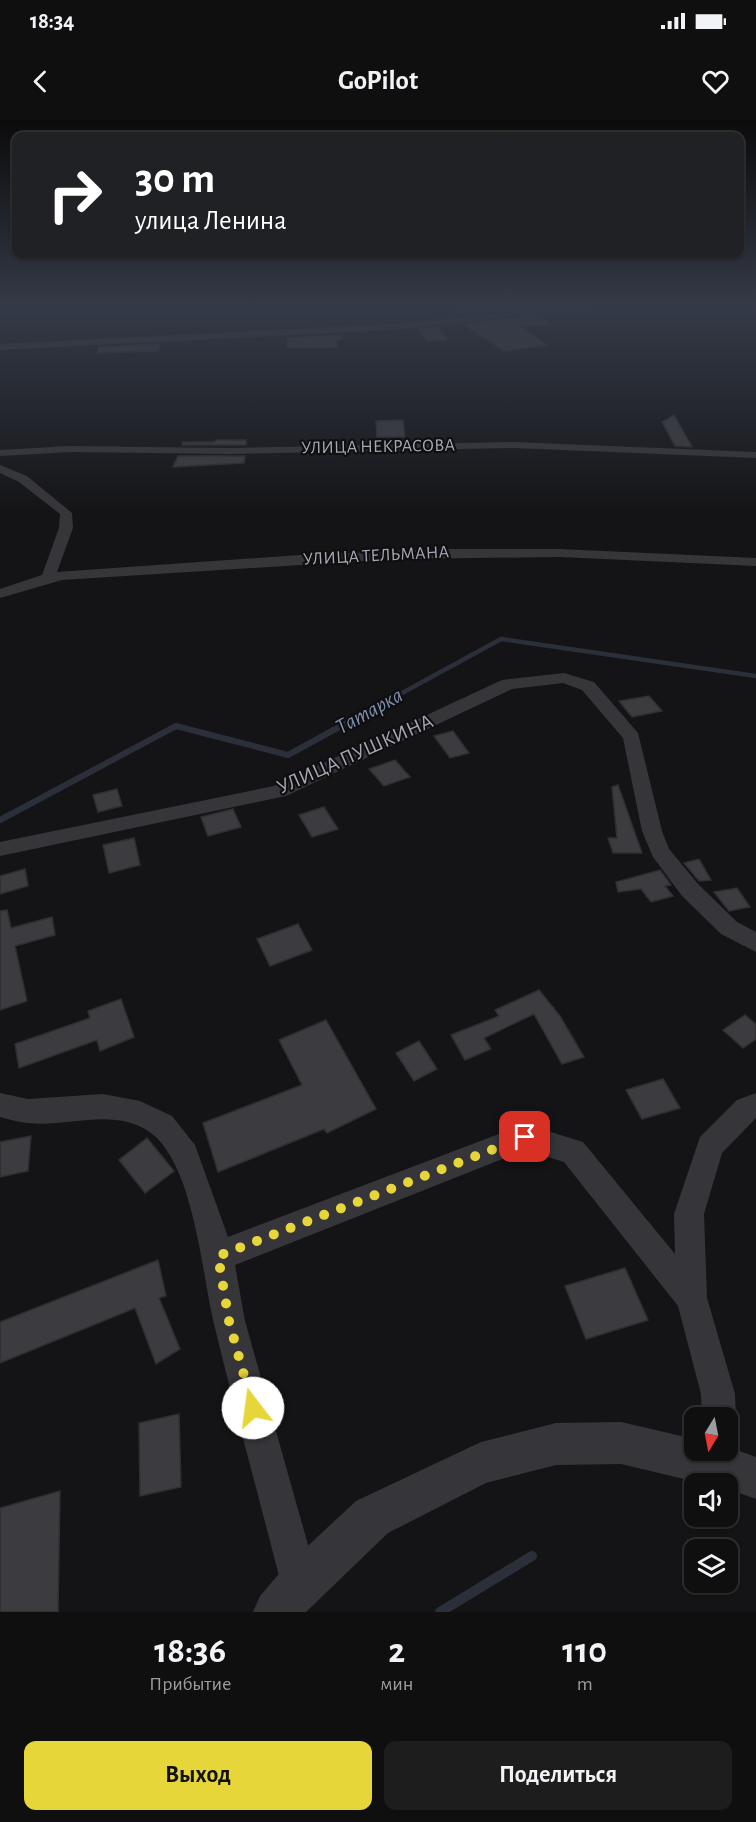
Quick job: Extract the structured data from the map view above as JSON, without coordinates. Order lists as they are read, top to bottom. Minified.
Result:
{"streets":{"street":["УЛИЦА НЕКРАСОВА","УЛИЦА ТЕЛЬМАНА","УЛИЦА ПУШКИНА"]},"water":["Татарка"],"north":"bottom","page":{"status":"18:34","header":"GoPilot","turn":["30 m","улица Ленина"],"eta":["18:36","Прибытие","2","мин","110","m"],"buttons":["Выход","Поделиться"]}}
